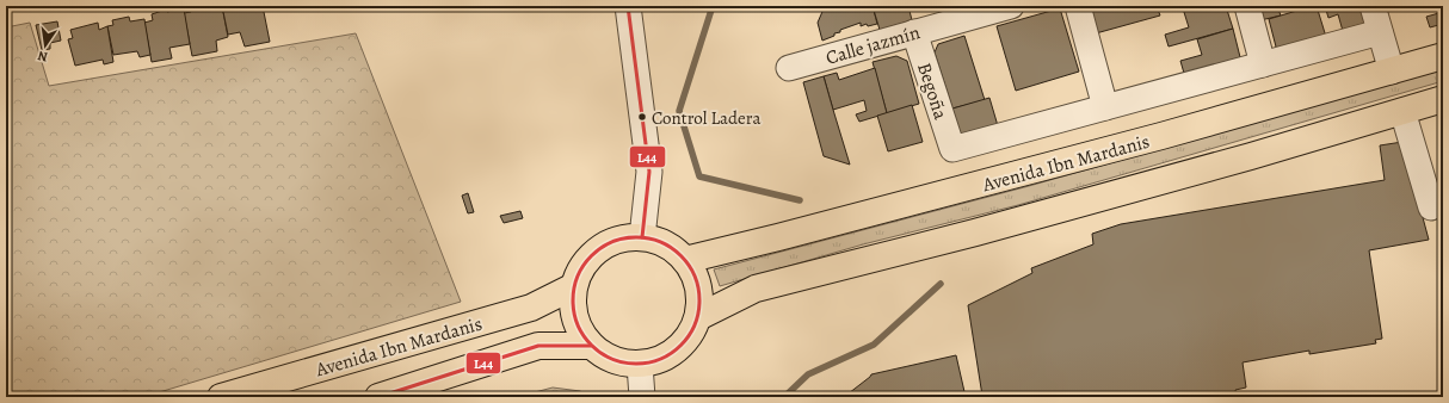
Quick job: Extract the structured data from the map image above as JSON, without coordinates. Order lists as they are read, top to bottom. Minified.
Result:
{"streets":{"main road":["Avenida Ibn Mardanis"],"street":["Calle jazmín","Begoña"]},"crossings":[["Calle jazmín","Begoña"]],"places":["Control Ladera"],"lines":["transit line L44"],"north":"bottom"}
